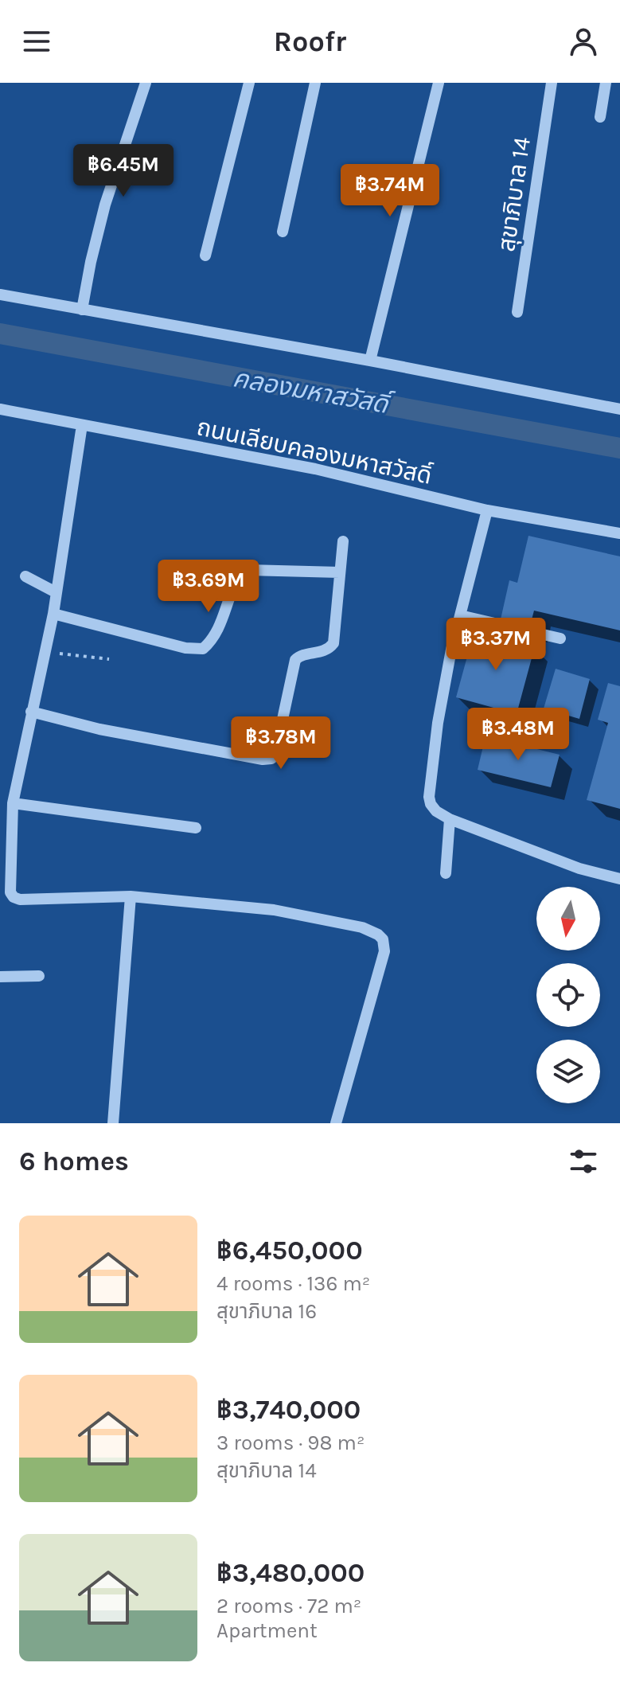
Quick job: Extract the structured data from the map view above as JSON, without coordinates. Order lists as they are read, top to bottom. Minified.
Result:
{"streets":{"street":["สุขาภิบาล 14","ถนนเลียบคลองมหาสวัสดิ์"]},"water":["คลองมหาสวัสดิ์"],"north":"bottom","page":{"header":"Roofr","price":["฿6.45M","฿3.74M","฿3.69M","฿3.37M","฿3.48M","฿3.78M"],"heading":"6 homes","list":[{"name":"฿6,450,000","note":"4 rooms · 136 m² · สุขาภิบาล 16"},{"name":"฿3,740,000","note":"3 rooms · 98 m² · สุขาภิบาล 14"},{"name":"฿3,480,000","note":"2 rooms · 72 m² · Apartment"}]}}
